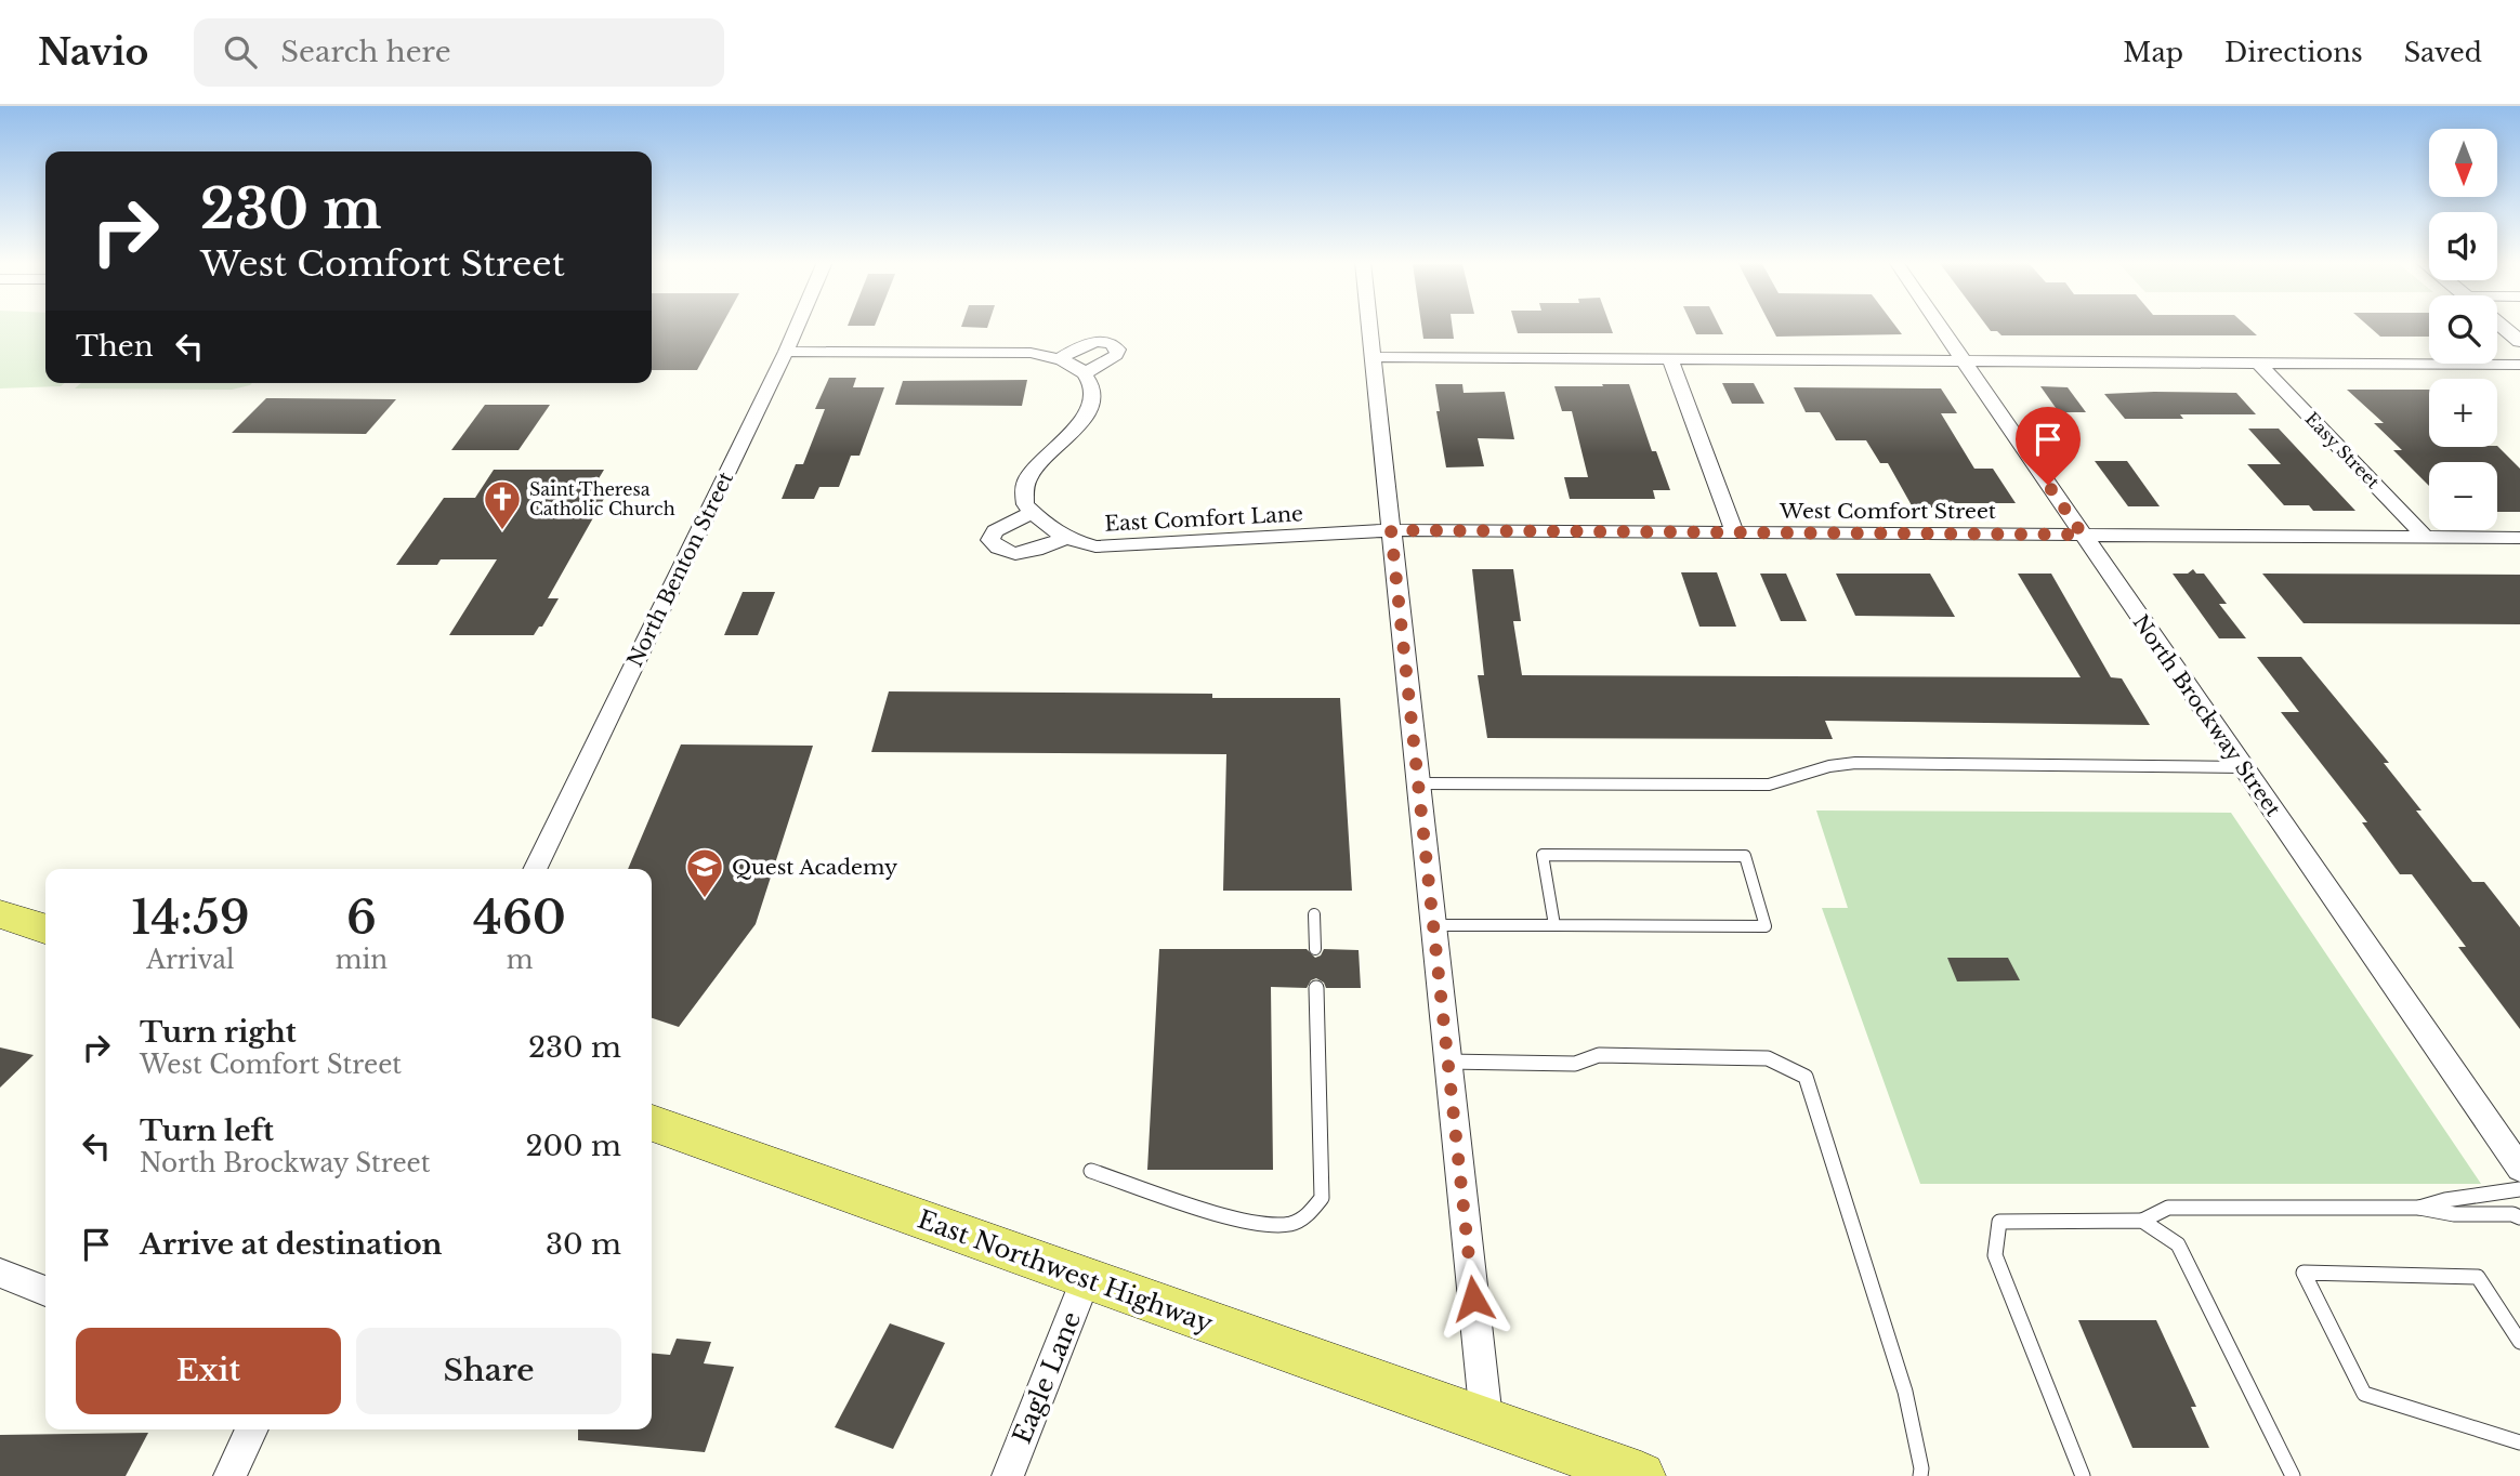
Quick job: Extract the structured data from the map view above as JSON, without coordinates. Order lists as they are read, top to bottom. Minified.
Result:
{"streets":{"main road":["East Northwest Highway"],"street":["Easy Street","West Comfort Street","East Comfort Lane","North Benton Street","North Brockway Street","Eagle Lane"]},"crossings":[["Easy Street","West Comfort Street"],["West Comfort Street","East Comfort Lane"],["West Comfort Street","North Brockway Street"],["East Northwest Highway","Eagle Lane"]],"places":{"church":["Saint Theresa Catholic Church"],"school or university":["Quest Academy"]},"north":"bottom","page":{"header":"Navio","search":"Search here","nav":["Map","Directions","Saved"],"map_buttons":["+","−"],"turn":["230 m","West Comfort Street"],"then":"Then","eta":["14:59","Arrival","6","min","460","m"],"list":[{"name":"Turn right","note":"West Comfort Street","value":"230 m"},{"name":"Turn left","note":"North Brockway Street","value":"200 m"},{"name":"Arrive at destination","value":"30 m"}],"buttons":["Exit","Share"]}}
